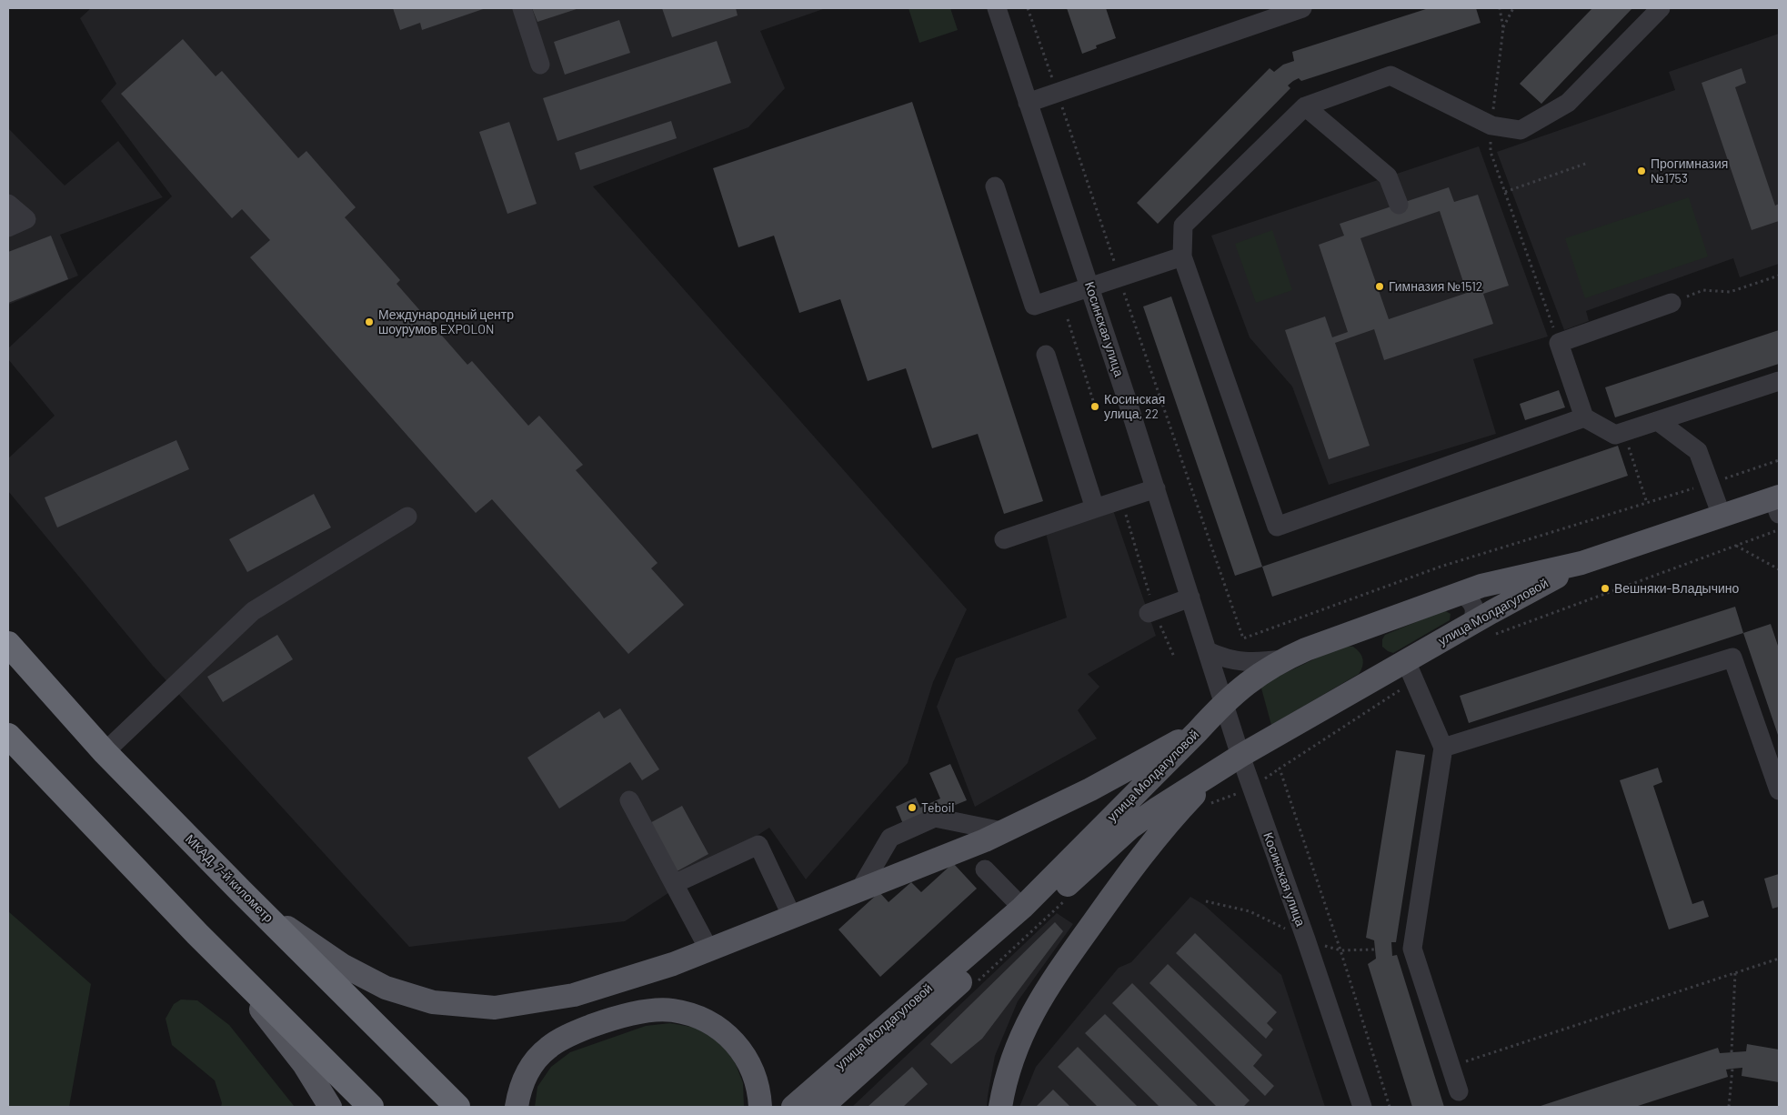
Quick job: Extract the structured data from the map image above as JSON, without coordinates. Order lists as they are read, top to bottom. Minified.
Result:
{"streets":{"highway":["МКАД, 7-й километр"],"main road":["улица Молдагуловой"],"street":["Косинская улица"]},"crossings":[["Косинская улица","улица Молдагуловой"]],"places":["Прогимназия №1753","Гимназия №1512","Международный центр шоурумов EXPOLON","Косинская улица, 22","Вешняки-Владычино","Teboil"]}
